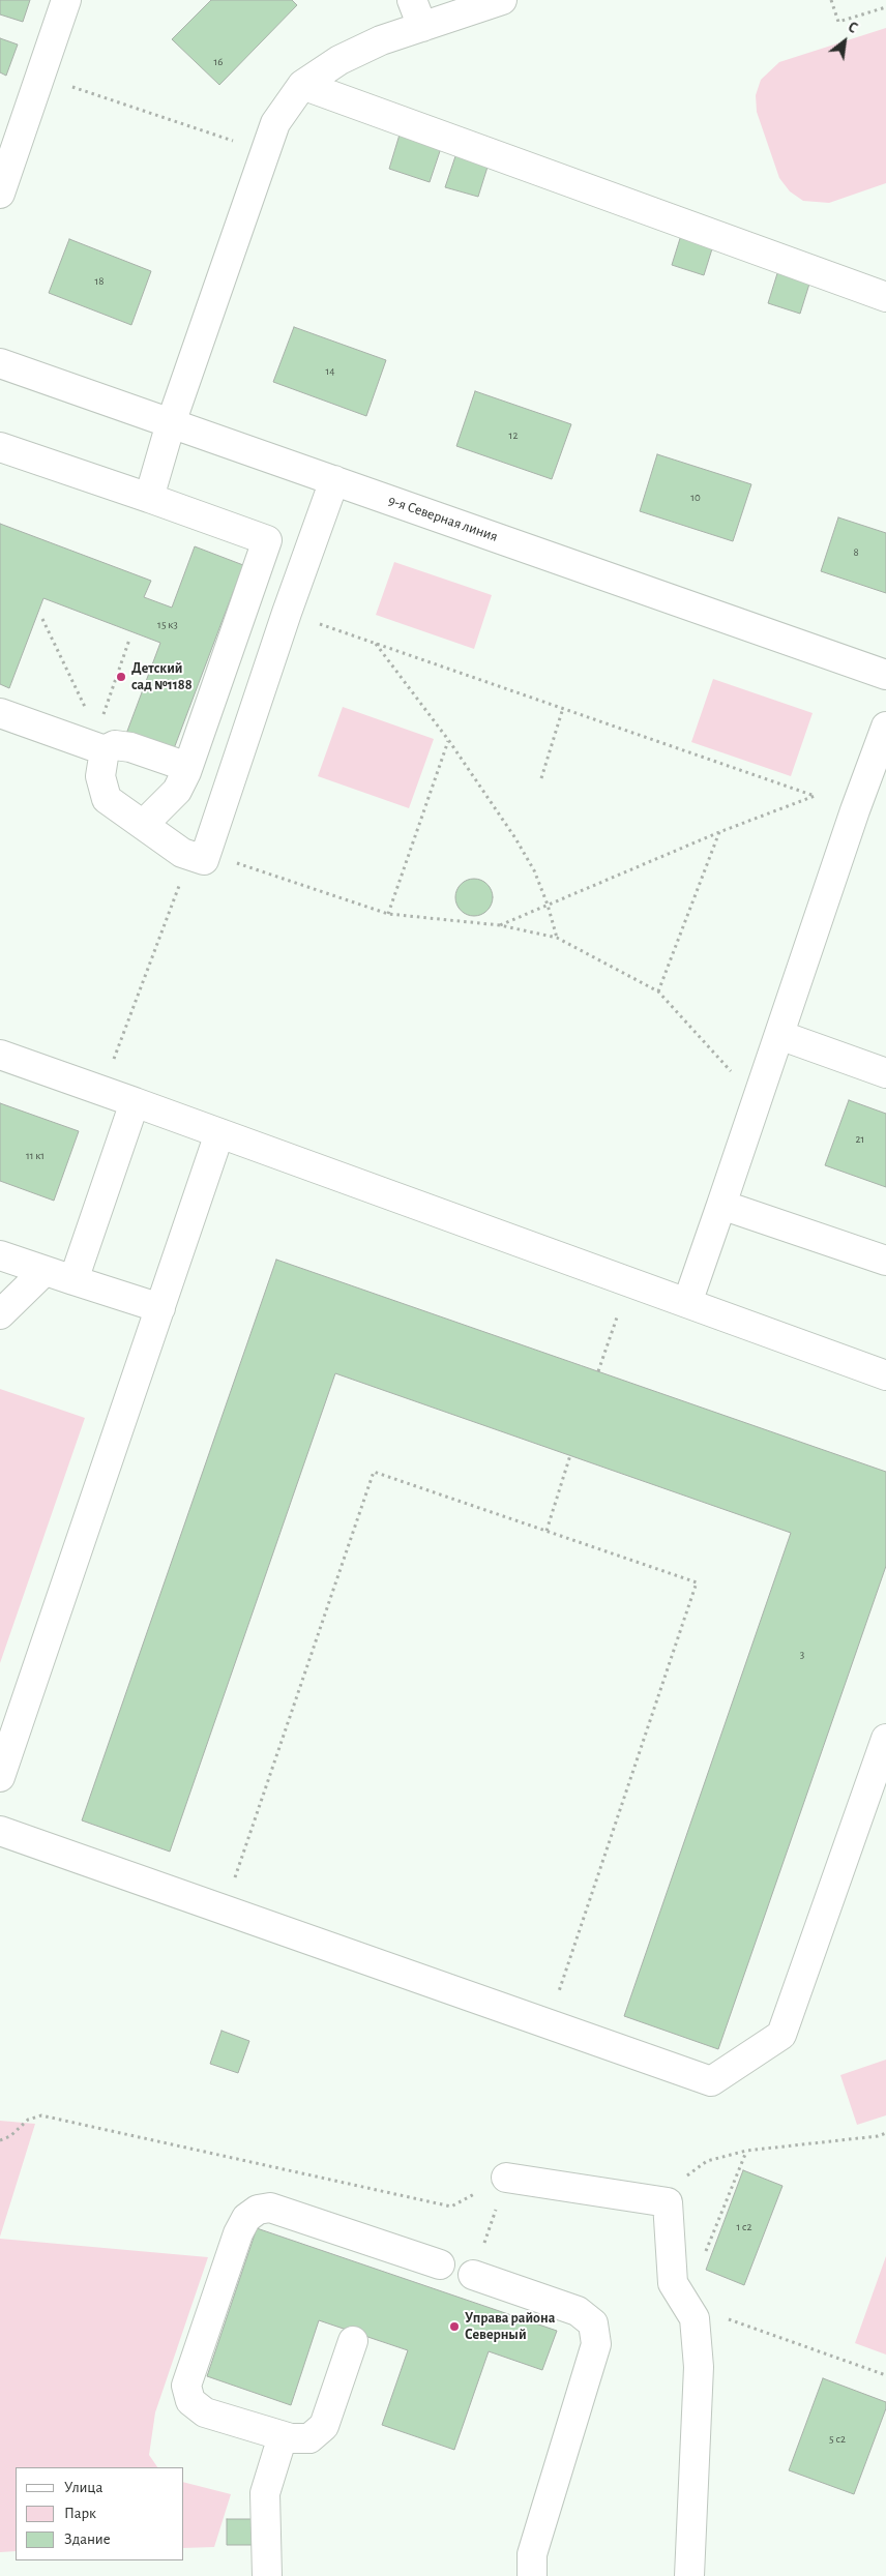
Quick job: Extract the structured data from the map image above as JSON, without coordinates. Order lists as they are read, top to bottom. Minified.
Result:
{"streets":{"street":["9-я Северная линия"]},"places":["Детский сад №1188","Управа района Северный"],"house_numbers":["16","18","14","12","10","8","15 к3","21","11 к1","3","1 с2","5 с2"],"legend":["Улица","Парк","Здание"],"north":"top right"}
